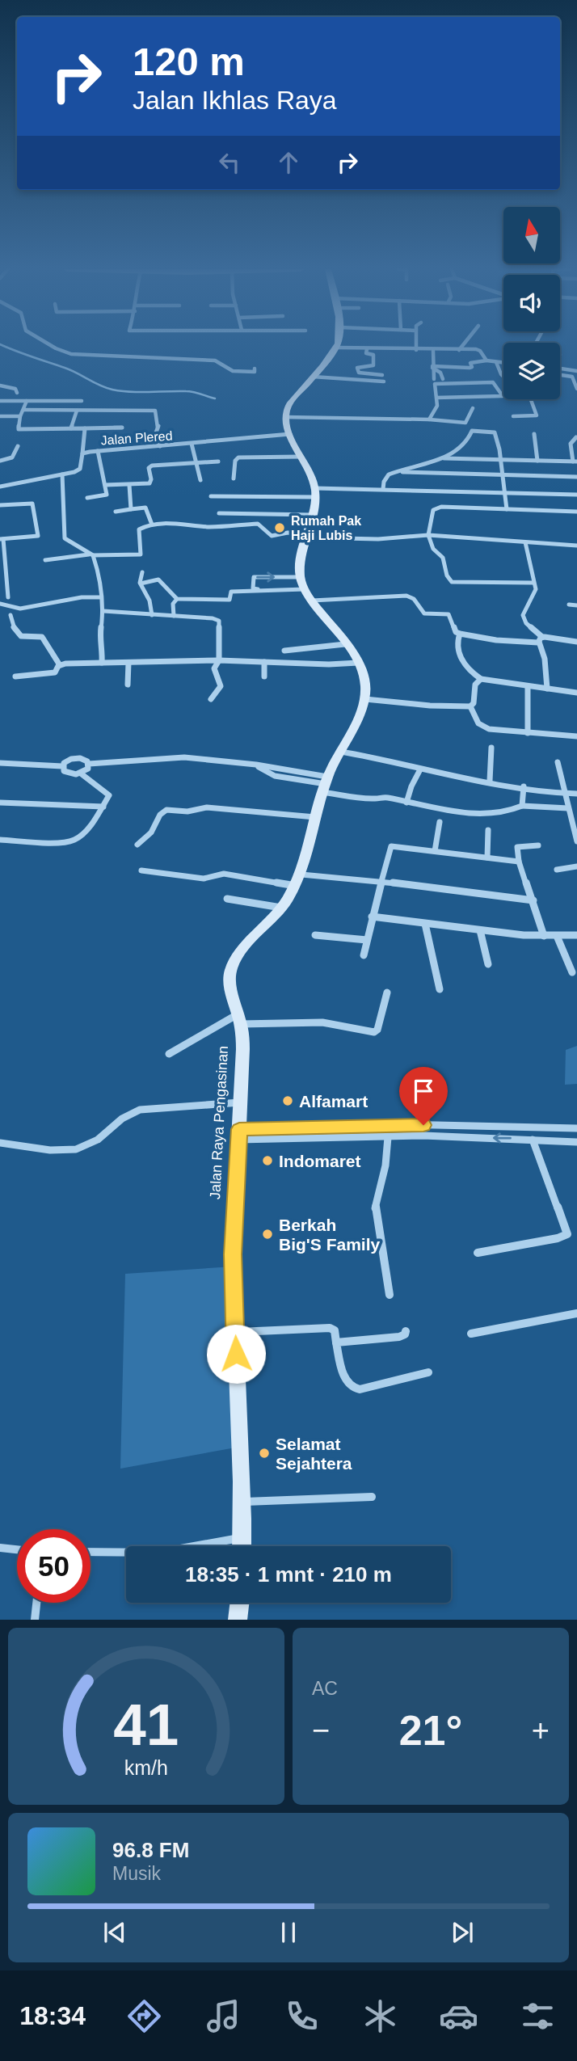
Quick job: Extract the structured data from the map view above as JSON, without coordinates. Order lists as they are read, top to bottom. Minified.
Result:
{"streets":{"main road":["Jalan Raya Pengasinan"],"street":["Jalan Plered"]},"places":["Rumah Pak Haji Lubis","Alfamart","Indomaret","Berkah Big'S Family","Selamat Sejahtera"],"north":"top","page":{"turn":["120 m","Jalan Ikhlas Raya"],"limit":"50","trip":"18:35 · 1 mnt · 210 m","tile":"AC","heat":["−","21°","+"],"song":["96.8 FM","Musik"],"tabs":"18:34","gauge":["41","km/h"]}}
